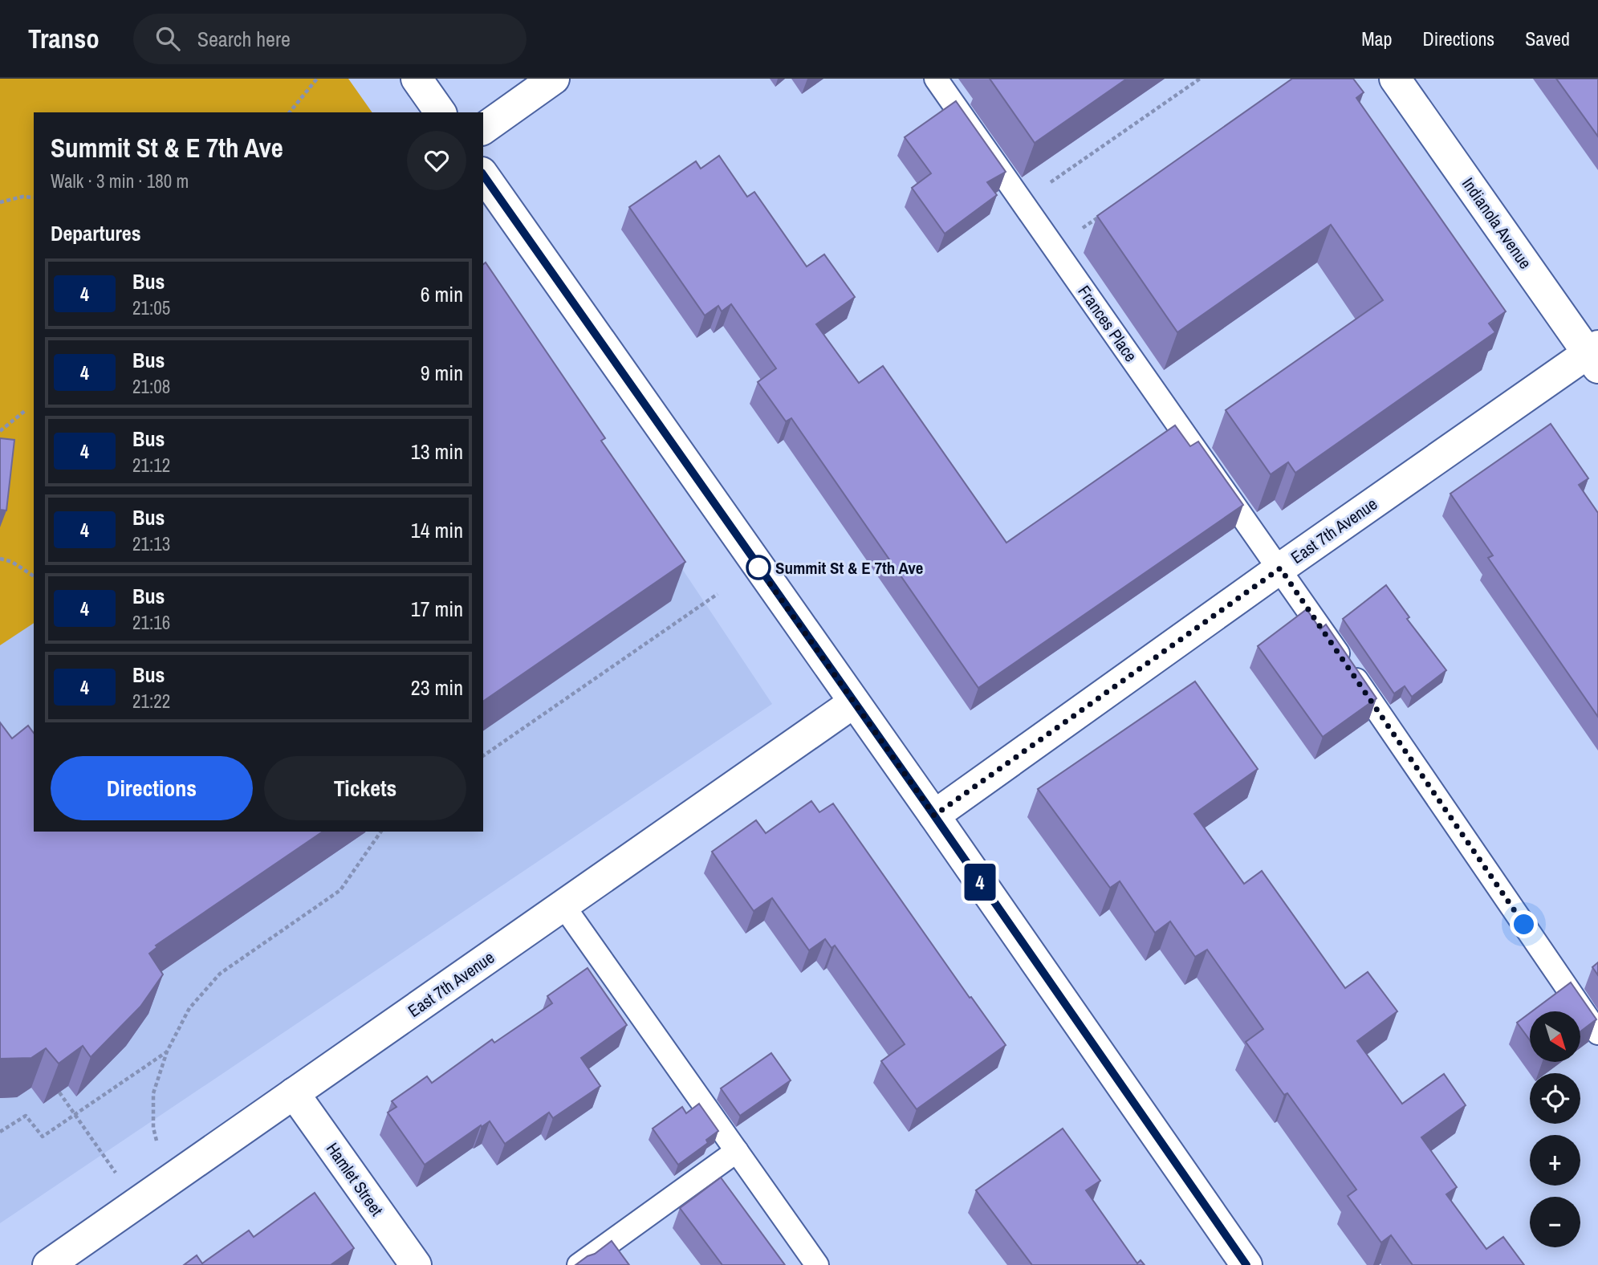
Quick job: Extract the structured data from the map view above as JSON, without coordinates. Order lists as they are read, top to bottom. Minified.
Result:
{"streets":{"street":["Indianola Avenue","East 7th Avenue","Hamlet Street"],"lane":["Frances Place"]},"crossings":[["Indianola Avenue","East 7th Avenue"],["Frances Place","East 7th Avenue"],["East 7th Avenue","Hamlet Street"]],"places":["Summit St & E 7th Ave"],"lines":["bus line 4"],"north":"bottom right","page":{"header":"Transo","search":"Search here","nav":["Map","Directions","Saved"],"on_map":"4","heading":[["Summit St & E 7th Ave","Walk · 3 min · 180 m"],"Departures"],"list":[{"mark":"4","name":"Bus","note":"21:05","value":"6 min"},{"mark":"4","name":"Bus","note":"21:08","value":"9 min"},{"mark":"4","name":"Bus","note":"21:12","value":"13 min"},{"mark":"4","name":"Bus","note":"21:13","value":"14 min"},{"mark":"4","name":"Bus","note":"21:16","value":"17 min"},{"mark":"4","name":"Bus","note":"21:22","value":"23 min"}],"buttons":["Directions","Tickets"],"map_buttons":["+","−"]}}
